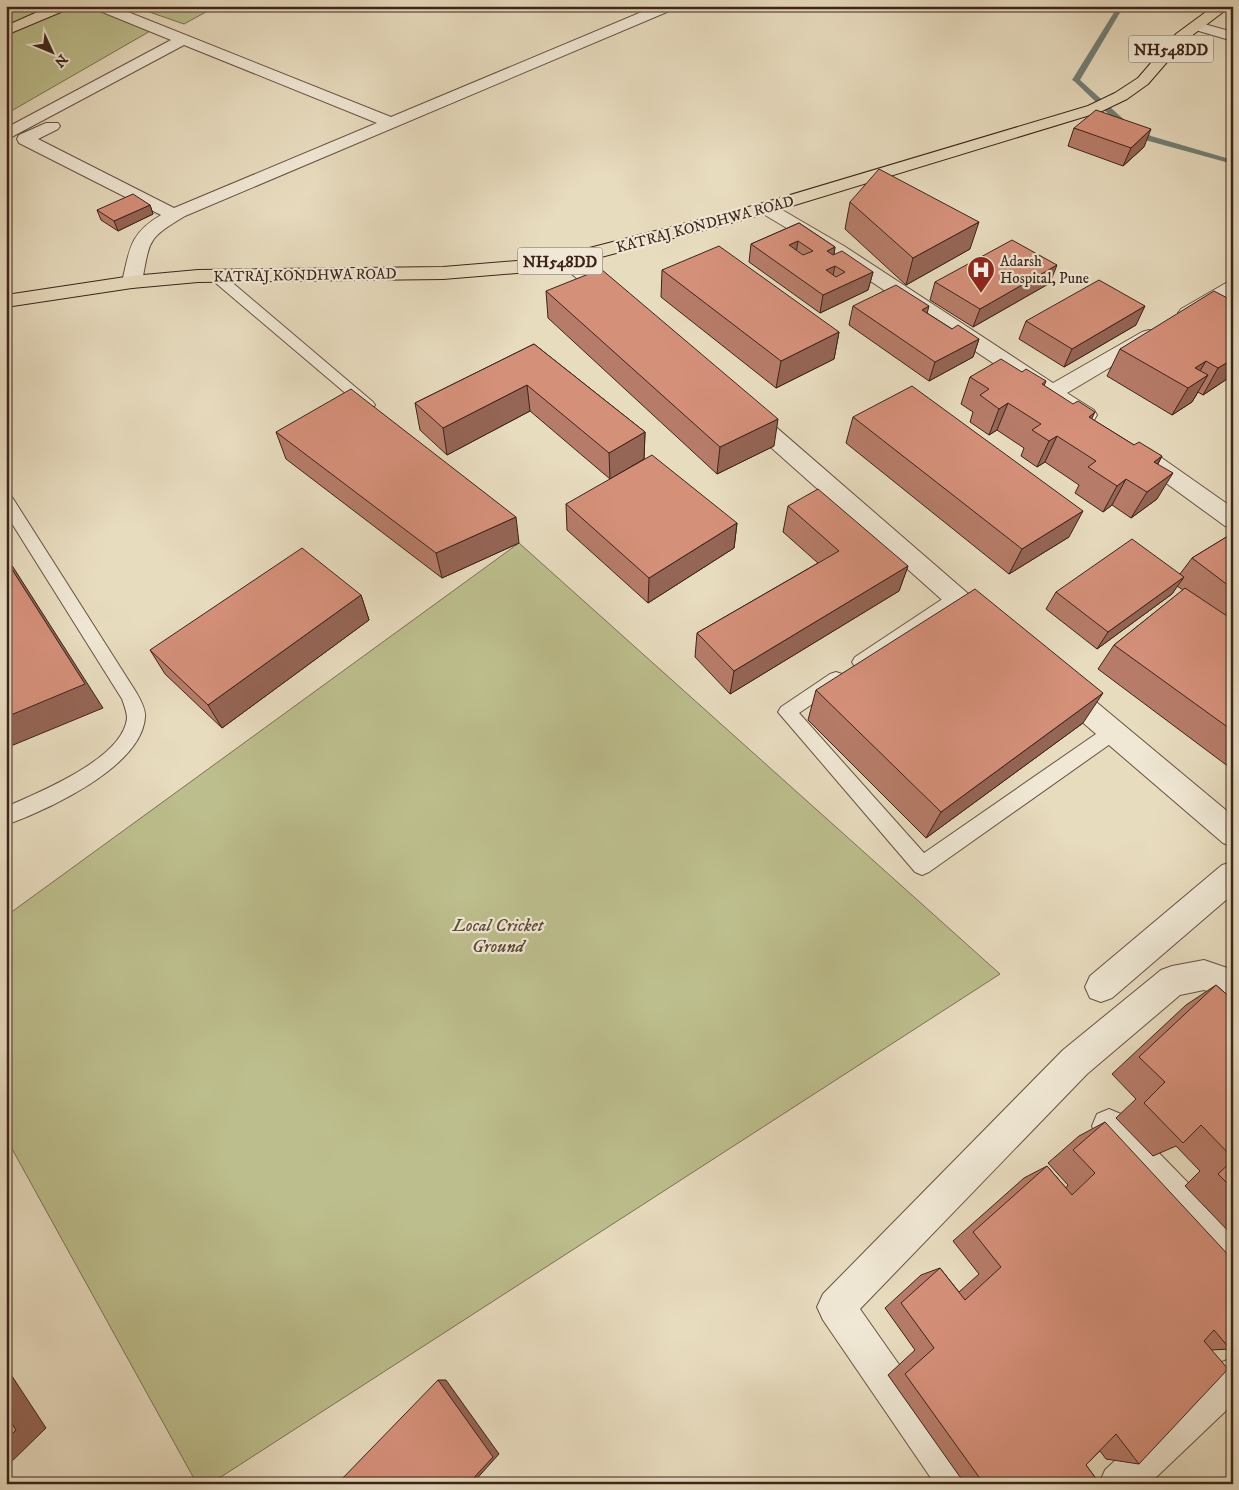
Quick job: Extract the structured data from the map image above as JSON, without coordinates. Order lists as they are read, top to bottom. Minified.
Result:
{"streets":{"highway":["NH548DD","KATRAJ KONDHWA ROAD"]},"crossings":[["NH548DD","KATRAJ KONDHWA ROAD"]],"parks":["Local Cricket Ground"],"places":{"hospital":["Adarsh Hospital, Pune"]},"north":"bottom right"}
